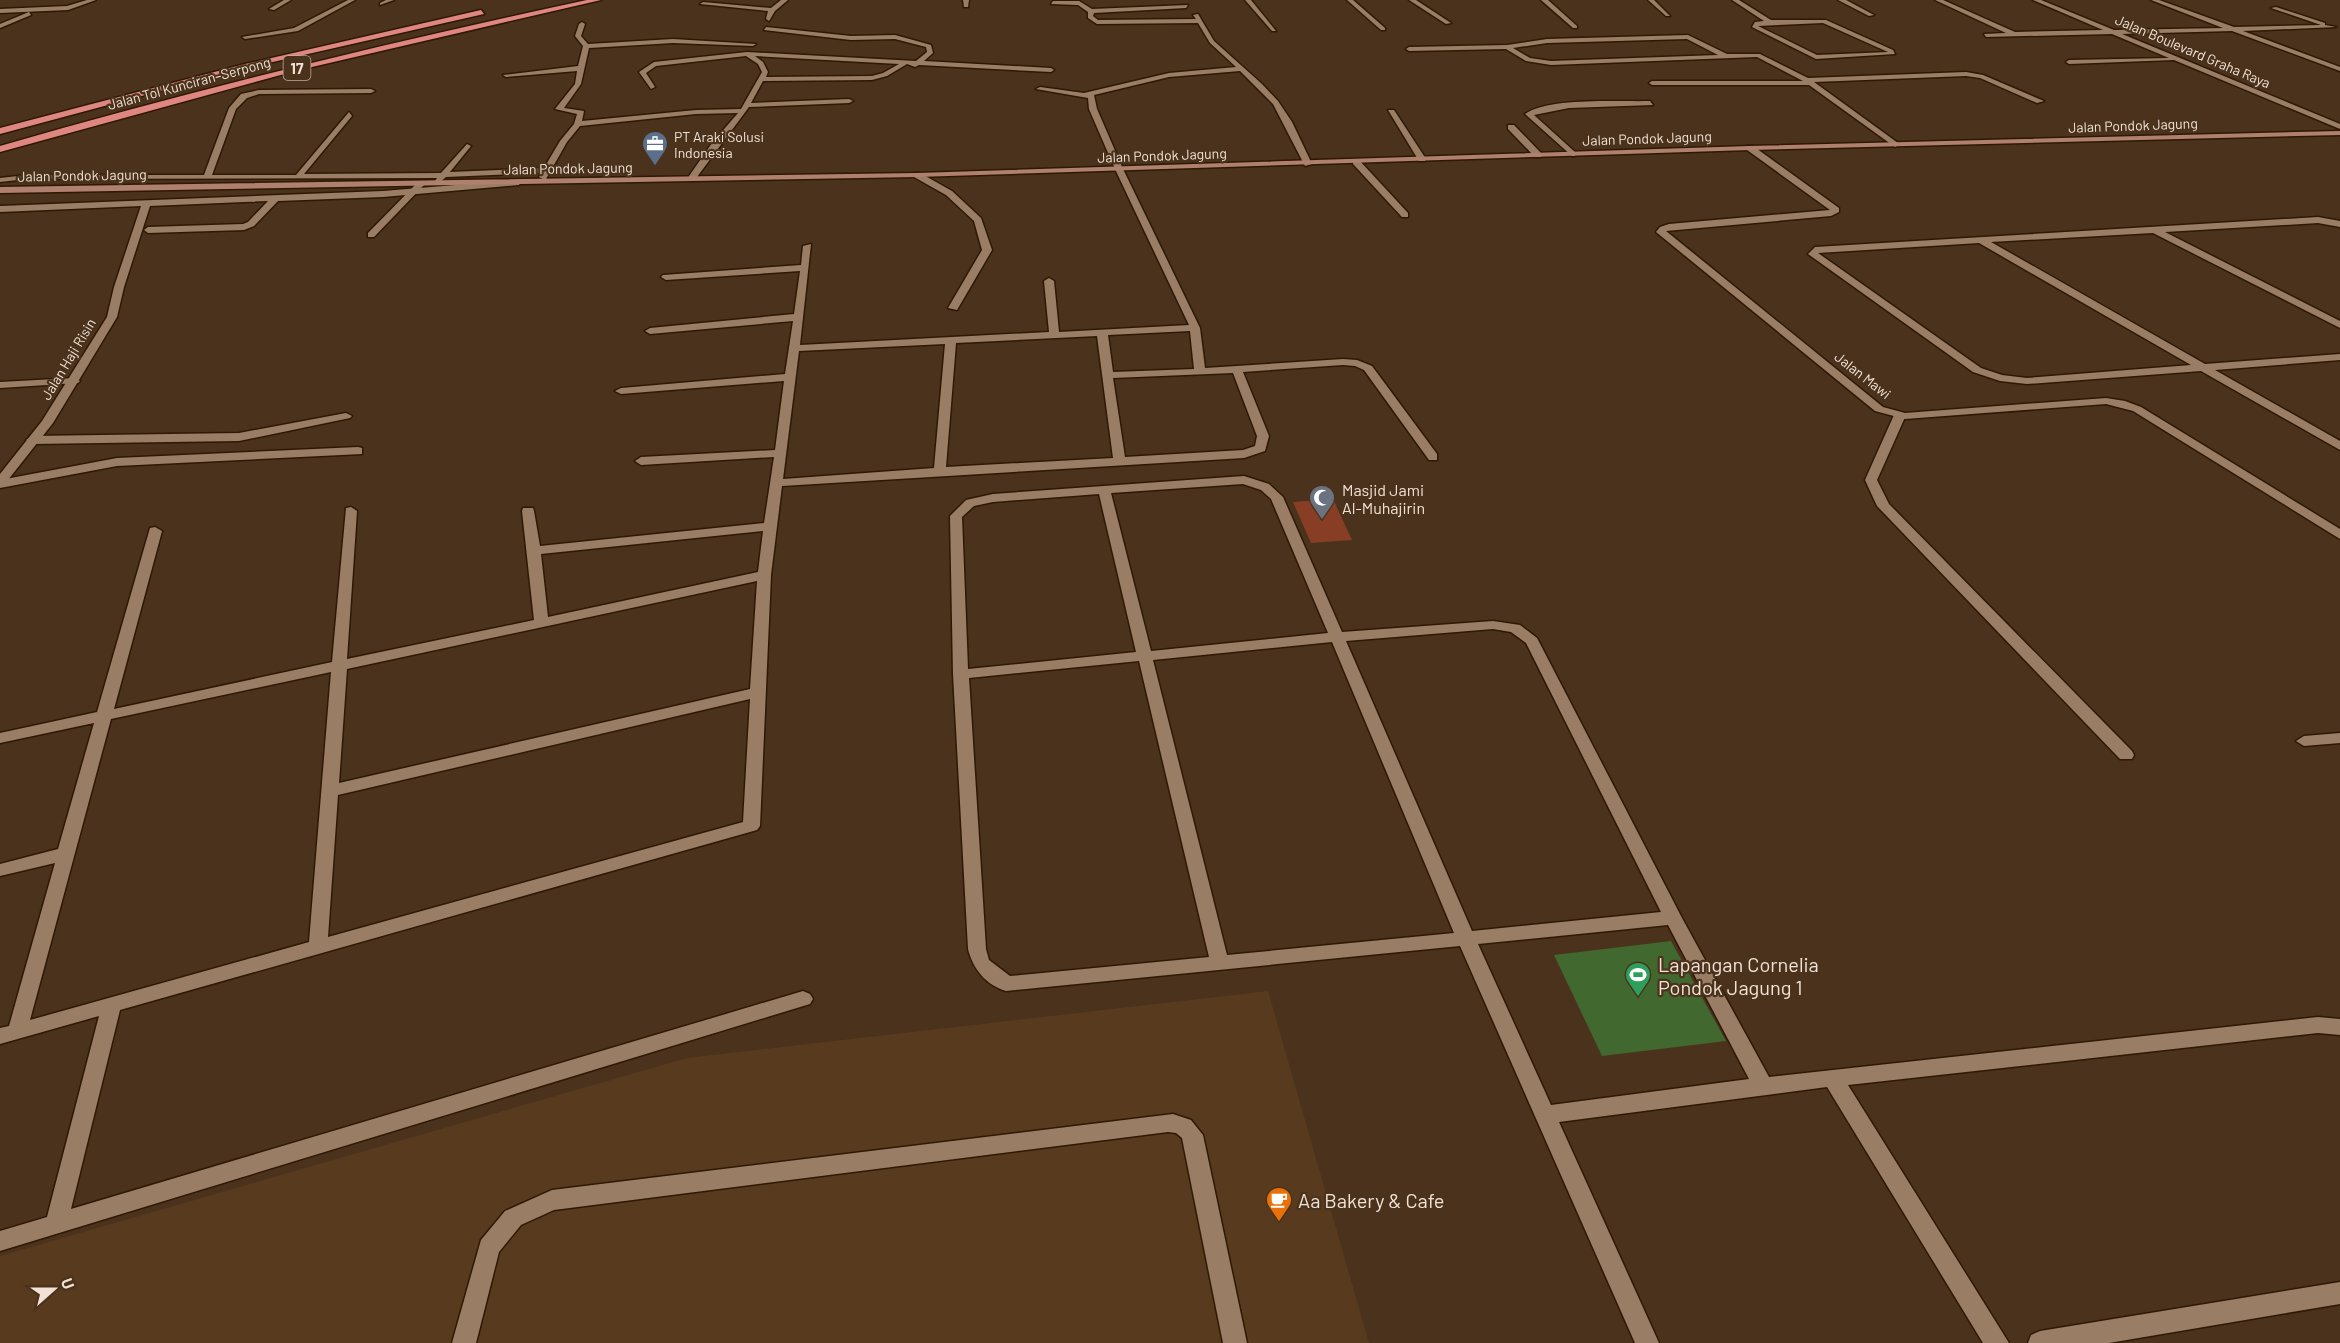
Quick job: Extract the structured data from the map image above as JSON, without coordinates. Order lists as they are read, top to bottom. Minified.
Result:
{"streets":{"highway":["17","Jalan Tol Kunciran–Serpong"],"street":["Jalan Boulevard Graha Raya","Jalan Pondok Jagung","Jalan Haji Risin","Jalan Mawi"]},"crossings":[["Jalan Pondok Jagung","Jalan Mawi"]],"places":{"office":["PT Araki Solusi Indonesia"],"mosque":["Masjid Jami Al-Muhajirin"],"sports":["Lapangan Cornelia Pondok Jagung 1"],"cafe":["Aa Bakery & Cafe"]},"north":"right"}
